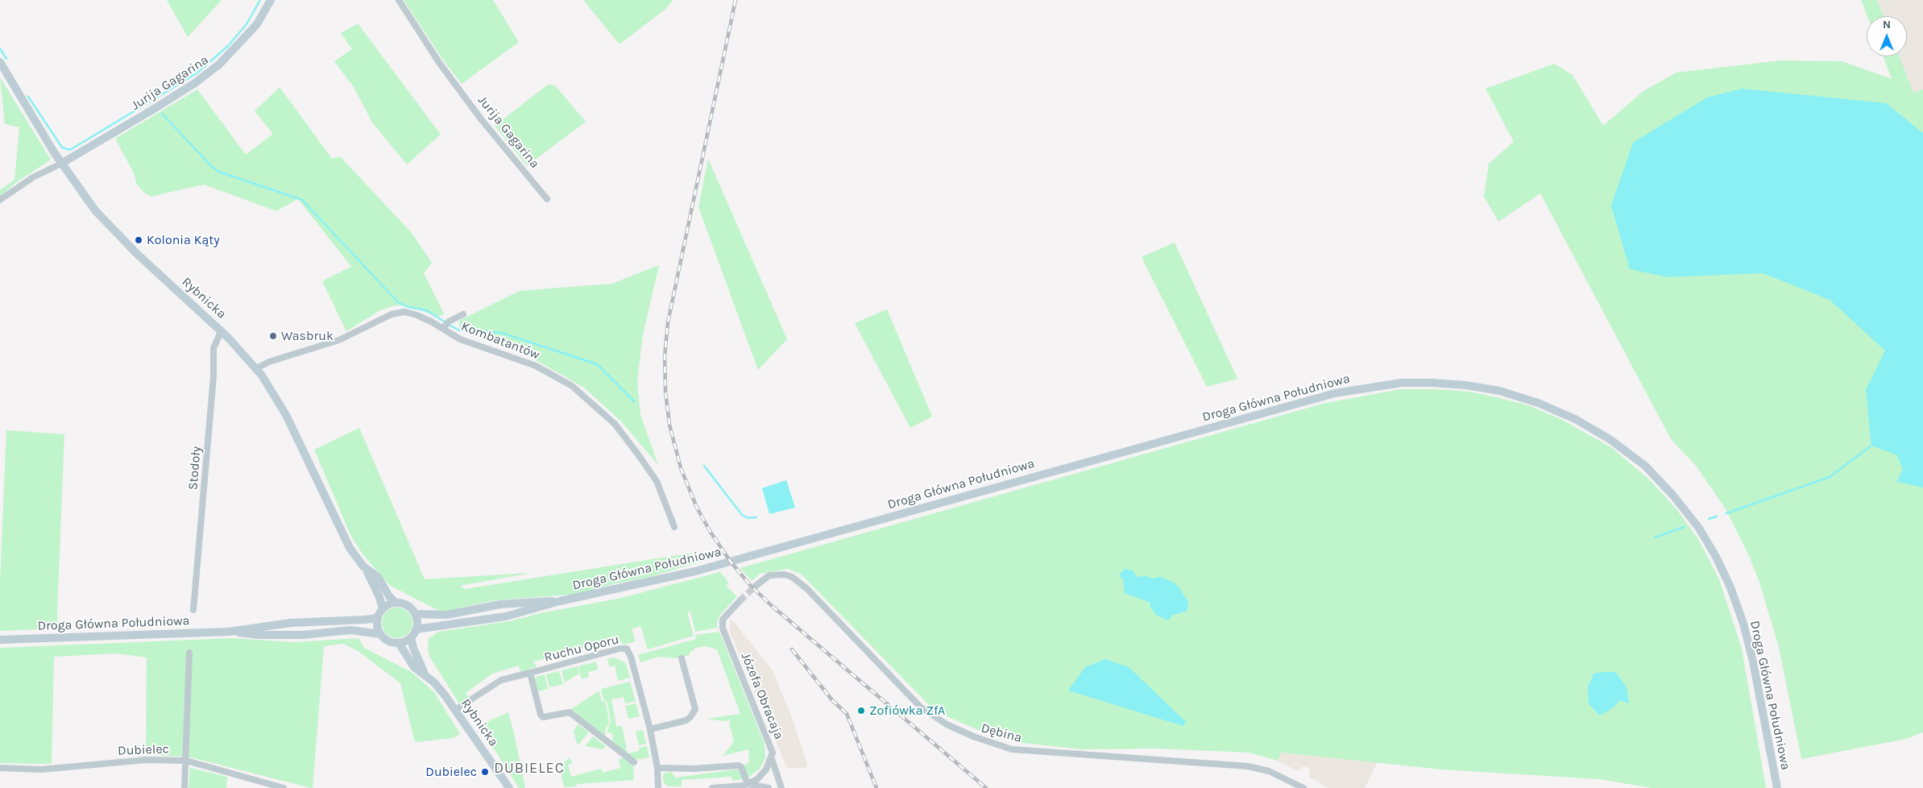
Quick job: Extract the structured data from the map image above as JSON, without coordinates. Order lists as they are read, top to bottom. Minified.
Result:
{"streets":{"main road":["Jurija Gagarina","Rybnicka","Droga Główna Południowa"],"street":["Kombatantów","Stodoły","Ruchu Oporu","Józefa Obracaja","Dębina","Dubielec"]},"crossings":[["Jurija Gagarina","Rybnicka"],["Rybnicka","Kombatantów"],["Rybnicka","Droga Główna Południowa"],["Rybnicka","Stodoły"],["Rybnicka","Ruchu Oporu"]],"districts":["DUBIELEC"],"places":["Kolonia Kąty","Wasbruk","Zofiówka ZfA","Dubielec"],"north":"top"}
